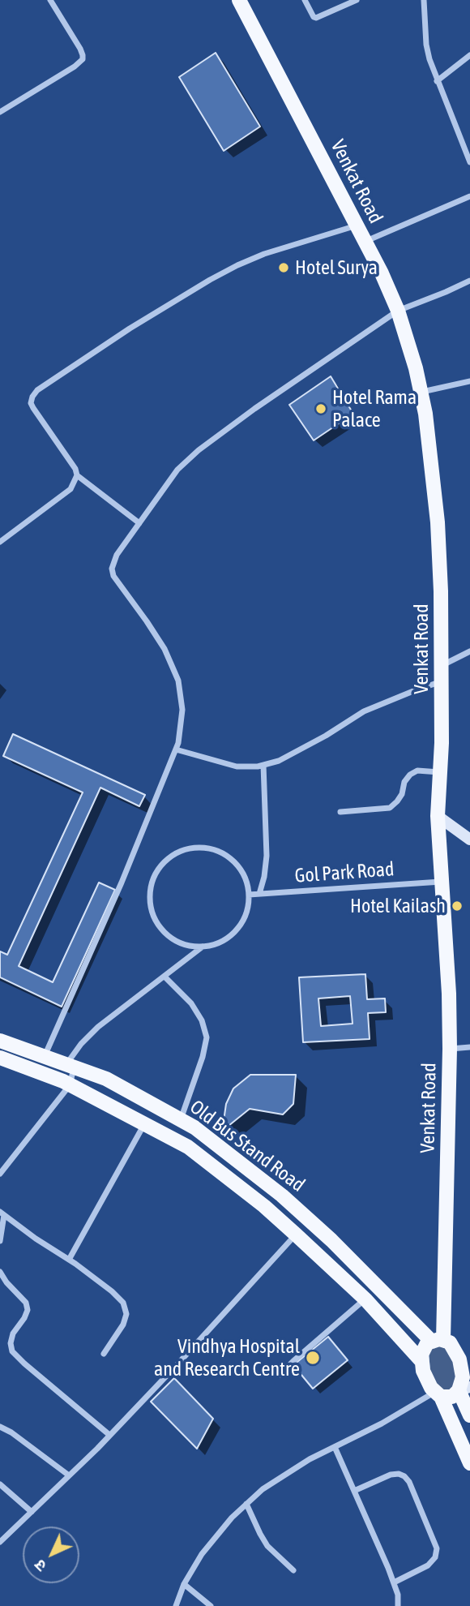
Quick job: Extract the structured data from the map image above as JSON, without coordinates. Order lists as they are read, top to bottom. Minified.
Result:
{"streets":{"main road":["Venkat Road","Old Bus Stand Road"],"street":["Gol Park Road"]},"crossings":[["Venkat Road","Gol Park Road"],["Venkat Road","Old Bus Stand Road"]],"places":["Hotel Surya","Hotel Rama Palace","Hotel Kailash","Vindhya Hospital and Research Centre"],"north":"bottom left"}
